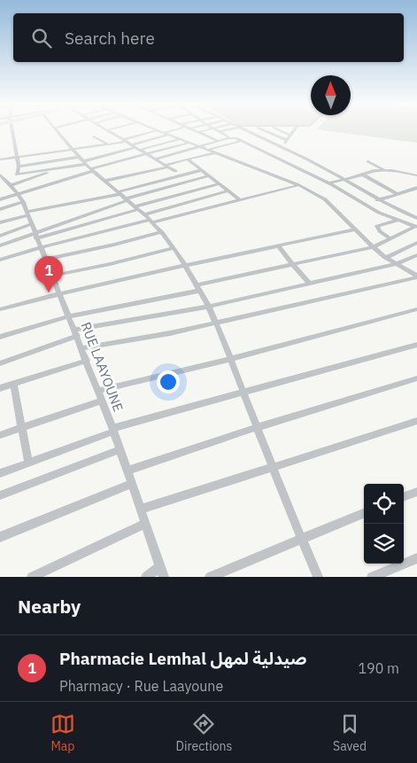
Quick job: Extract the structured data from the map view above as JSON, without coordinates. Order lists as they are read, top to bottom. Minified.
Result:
{"streets":{"street":["RUE LAAYOUNE"]},"north":"top","page":{"search":"Search here","pins":"1","heading":"Nearby","list":[{"mark":"1","name":"Pharmacie Lemhal صيدلية لمهل","note":"Pharmacy · Rue Laayoune","value":"190 m"}],"nav":["Map","Directions","Saved"]}}
